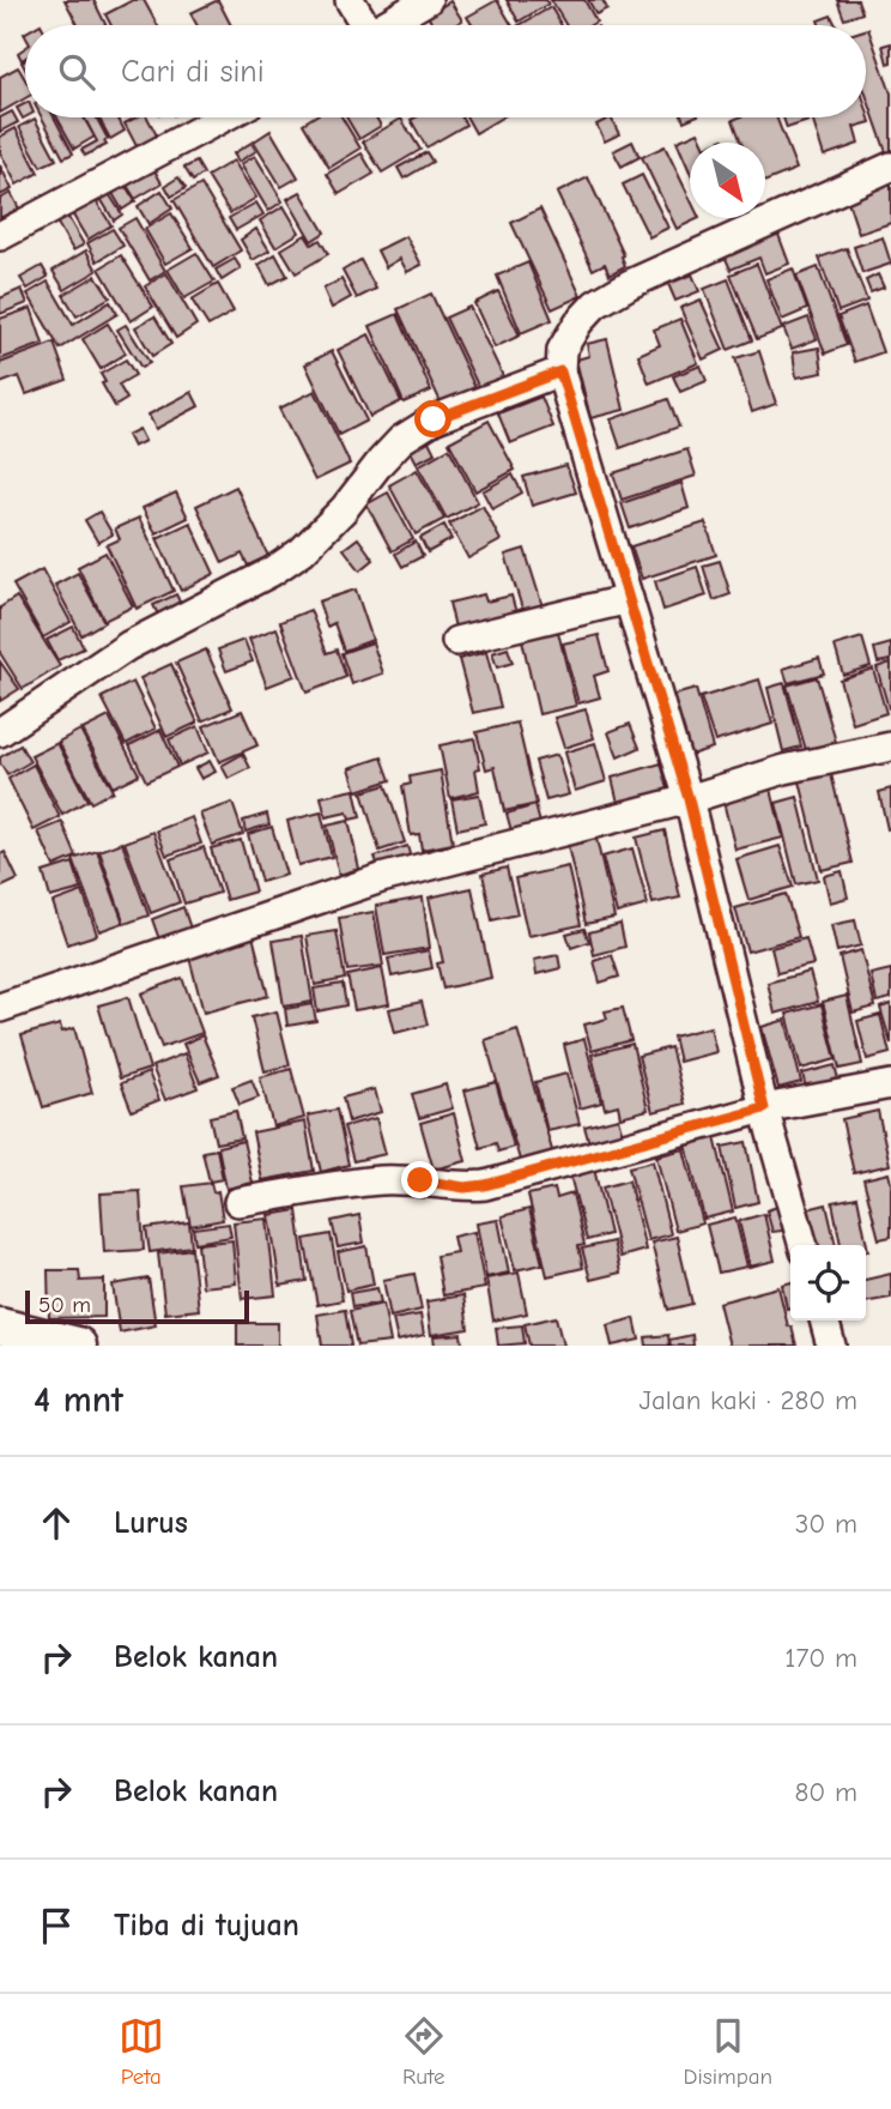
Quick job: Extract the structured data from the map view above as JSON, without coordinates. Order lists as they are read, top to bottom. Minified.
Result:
{"scale_bar":"50 m","north":"bottom right","page":{"search":"Cari di sini","scale":"50 m","heading":["4 mnt","Jalan kaki · 280 m"],"list":[["Lurus","30 m"],["Belok kanan","170 m"],["Belok kanan","80 m"],"Tiba di tujuan"],"nav":["Peta","Rute","Disimpan"]}}
